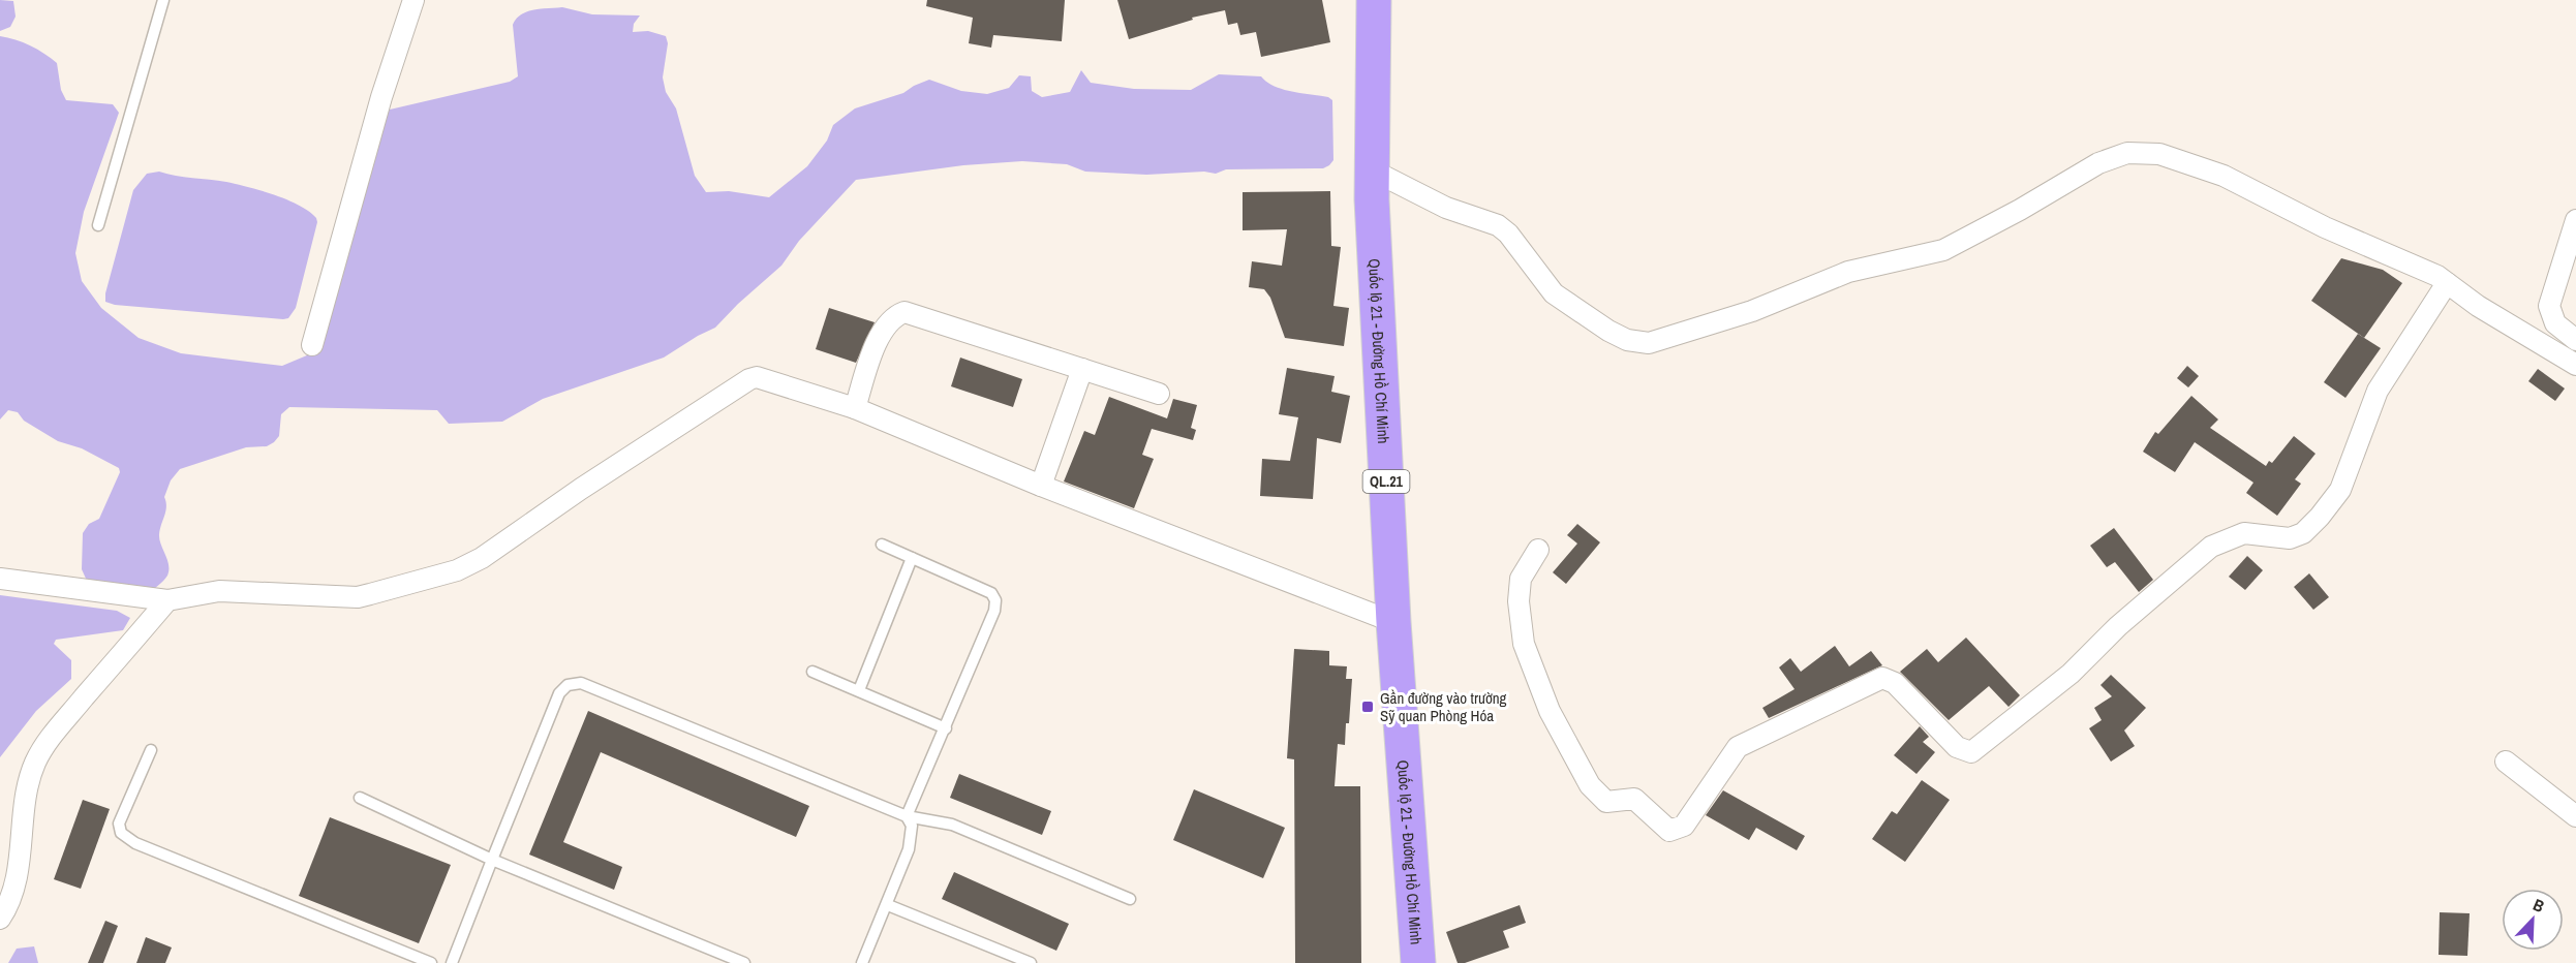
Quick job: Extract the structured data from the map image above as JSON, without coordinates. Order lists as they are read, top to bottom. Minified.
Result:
{"streets":{"highway":["Quốc lộ 21 - Đường Hồ Chí Minh","QL.21"]},"places":{"transit":["Gần đường vào trường Sỹ quan Phòng Hóa"]},"north":"top right"}
